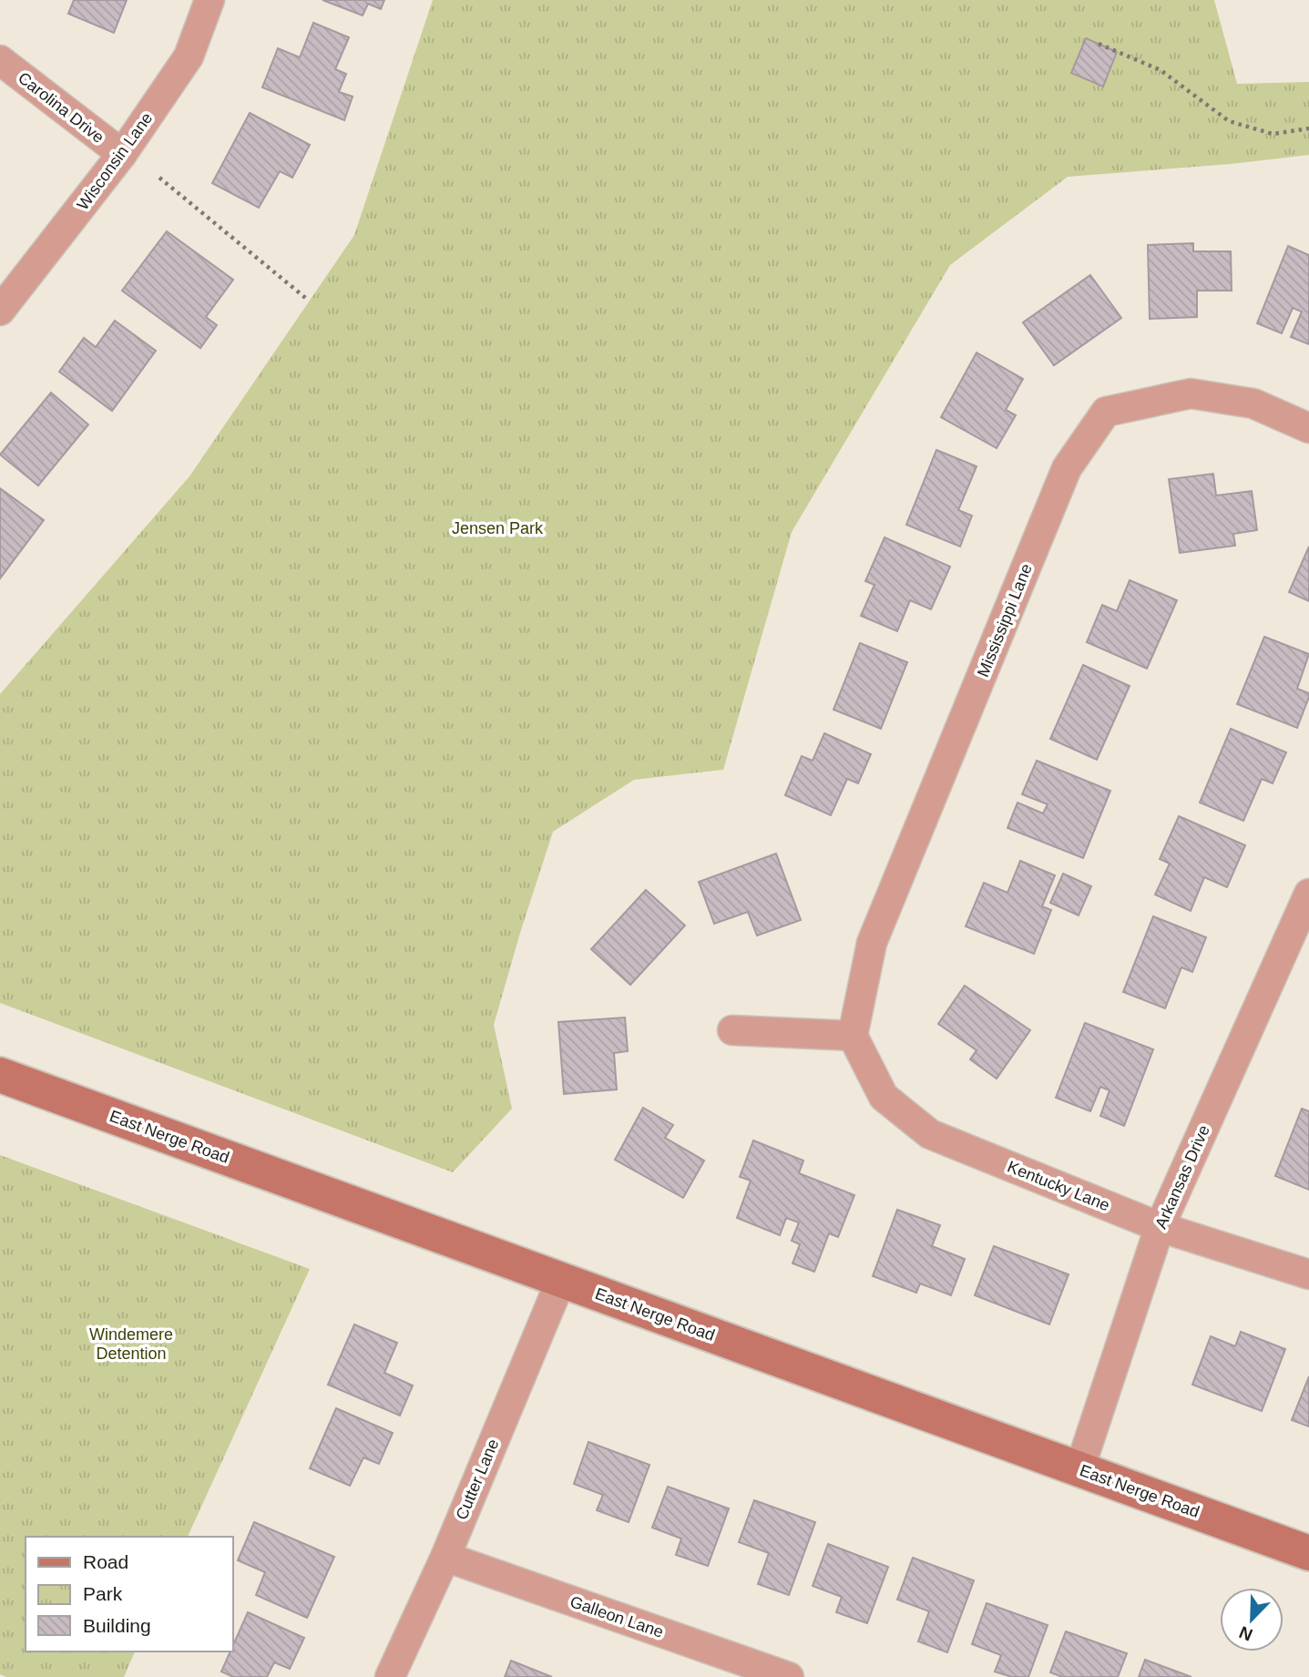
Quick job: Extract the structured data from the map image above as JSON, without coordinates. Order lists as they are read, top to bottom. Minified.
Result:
{"streets":{"main road":["East Nerge Road"],"street":["Carolina Drive","Wisconsin Lane","Mississippi Lane","Arkansas Drive","Kentucky Lane","Cutter Lane","Galleon Lane"]},"crossings":[["Carolina Drive","Wisconsin Lane"],["Mississippi Lane","Kentucky Lane"],["East Nerge Road","Arkansas Drive"],["East Nerge Road","Cutter Lane"],["Arkansas Drive","Kentucky Lane"],["Cutter Lane","Galleon Lane"]],"parks":["Jensen Park","Windemere Detention"],"legend":["Road","Park","Building"],"north":"bottom left"}
